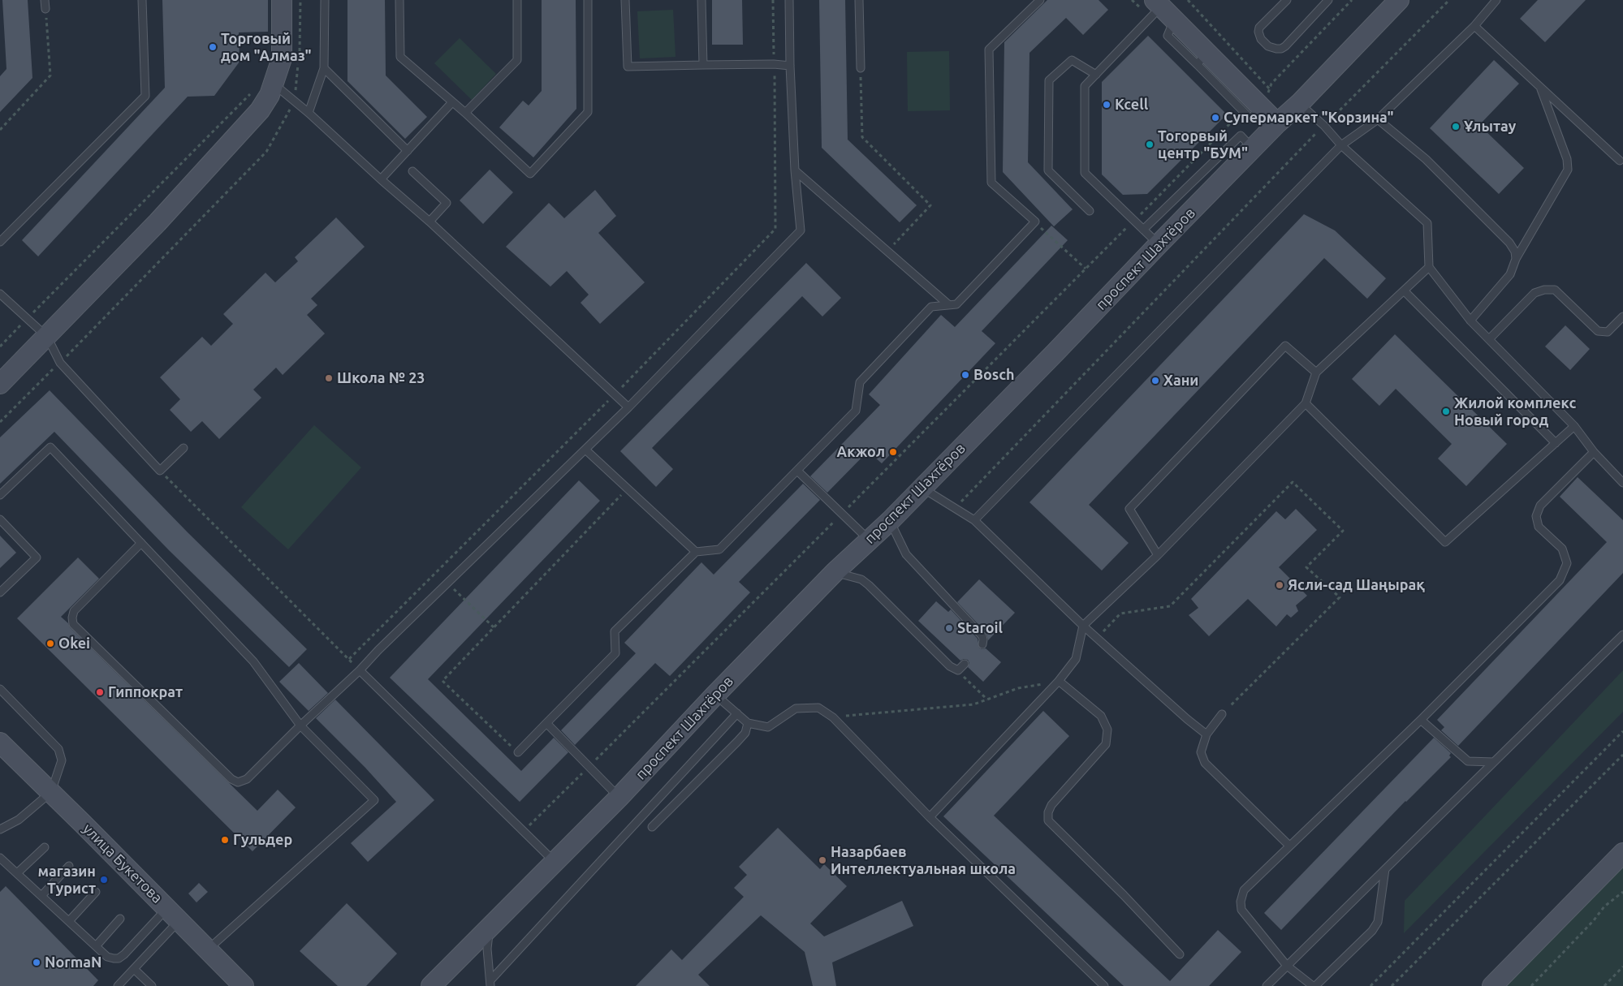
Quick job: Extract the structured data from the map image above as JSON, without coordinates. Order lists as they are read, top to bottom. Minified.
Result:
{"streets":{"street":["проспект Шахтёров","улица Букетова"]},"places":["Торговый дом \"Алмаз\"","Kcell","Супермаркет \"Корзина\"","Ұлытау","Тогорвый центр \"БУМ\"","Bosch","Школа № 23","Хани","Жилой комплекс Новый город","Акжол","Ясли-сад Шаңырақ","Staroil","Okei","Гиппократ","Гульдер","Назарбаев Интеллектуальная школа","магазин Турист","NormaN"]}
